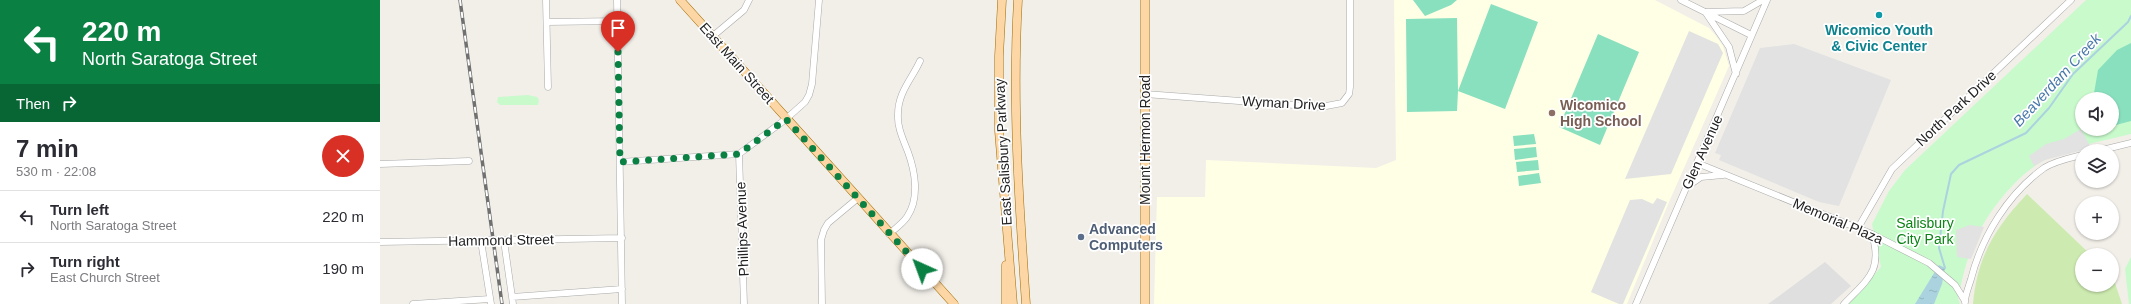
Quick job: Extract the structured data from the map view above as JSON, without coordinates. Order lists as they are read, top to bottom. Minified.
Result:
{"streets":{"main road":["East Main Street","Mount Hermon Road","East Salisbury Parkway"],"street":["Wyman Drive","North Park Drive","Glen Avenue","Memorial Plaza","Phillips Avenue","Hammond Street"]},"crossings":[["Wyman Drive","Mount Hermon Road"],["North Park Drive","Memorial Plaza"],["Glen Avenue","Memorial Plaza"]],"water":["Beaverdam Creek"],"parks":["Salisbury City Park"],"places":["Wicomico Youth & Civic Center","Wicomico High School","Advanced Computers"],"page":{"turn":["220 m","North Saratoga Street"],"then":"Then","map_buttons":["+","−"],"heading":["7 min","530 m · 22:08"],"list":[{"name":"Turn left","note":"North Saratoga Street","value":"220 m"},{"name":"Turn right","note":"East Church Street","value":"190 m"}]}}
